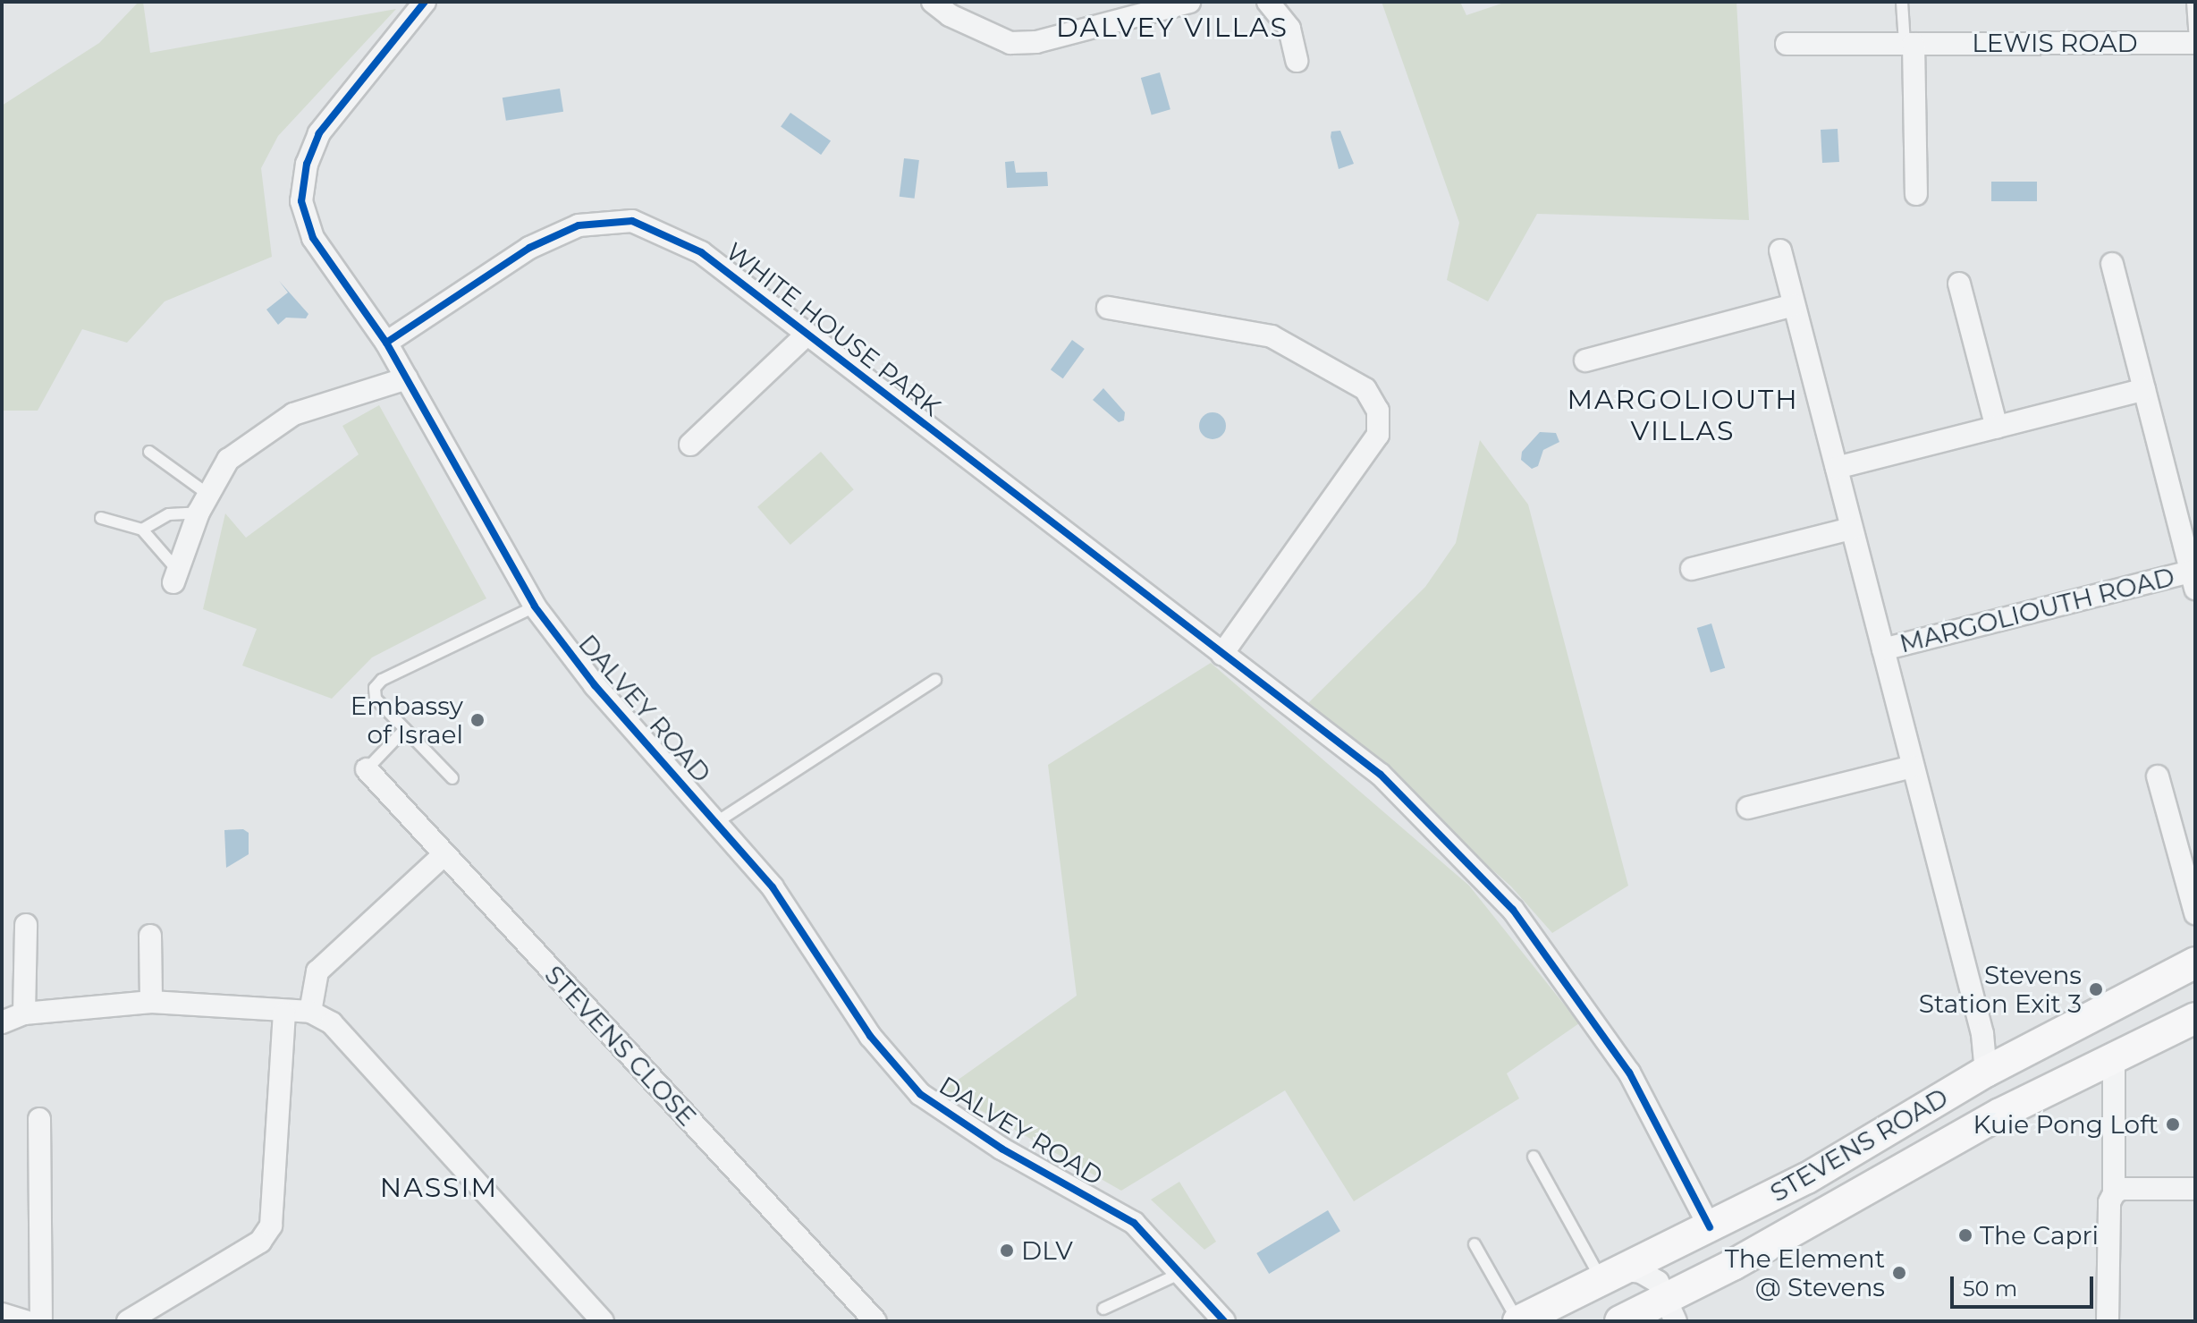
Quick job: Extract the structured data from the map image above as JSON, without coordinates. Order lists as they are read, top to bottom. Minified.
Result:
{"streets":{"main road":["STEVENS ROAD"],"street":["LEWIS ROAD","WHITE HOUSE PARK","MARGOLIOUTH ROAD","DALVEY ROAD","STEVENS CLOSE"]},"crossings":[["WHITE HOUSE PARK","DALVEY ROAD"],["WHITE HOUSE PARK","STEVENS ROAD"],["MARGOLIOUTH ROAD","STEVENS ROAD"]],"districts":["DALVEY VILLAS","MARGOLIOUTH VILLAS","NASSIM"],"places":["Embassy of Israel","Stevens Station Exit 3","Kuie Pong Loft","The Capri","DLV","The Element @ Stevens"],"scale_bar":"50 m"}
